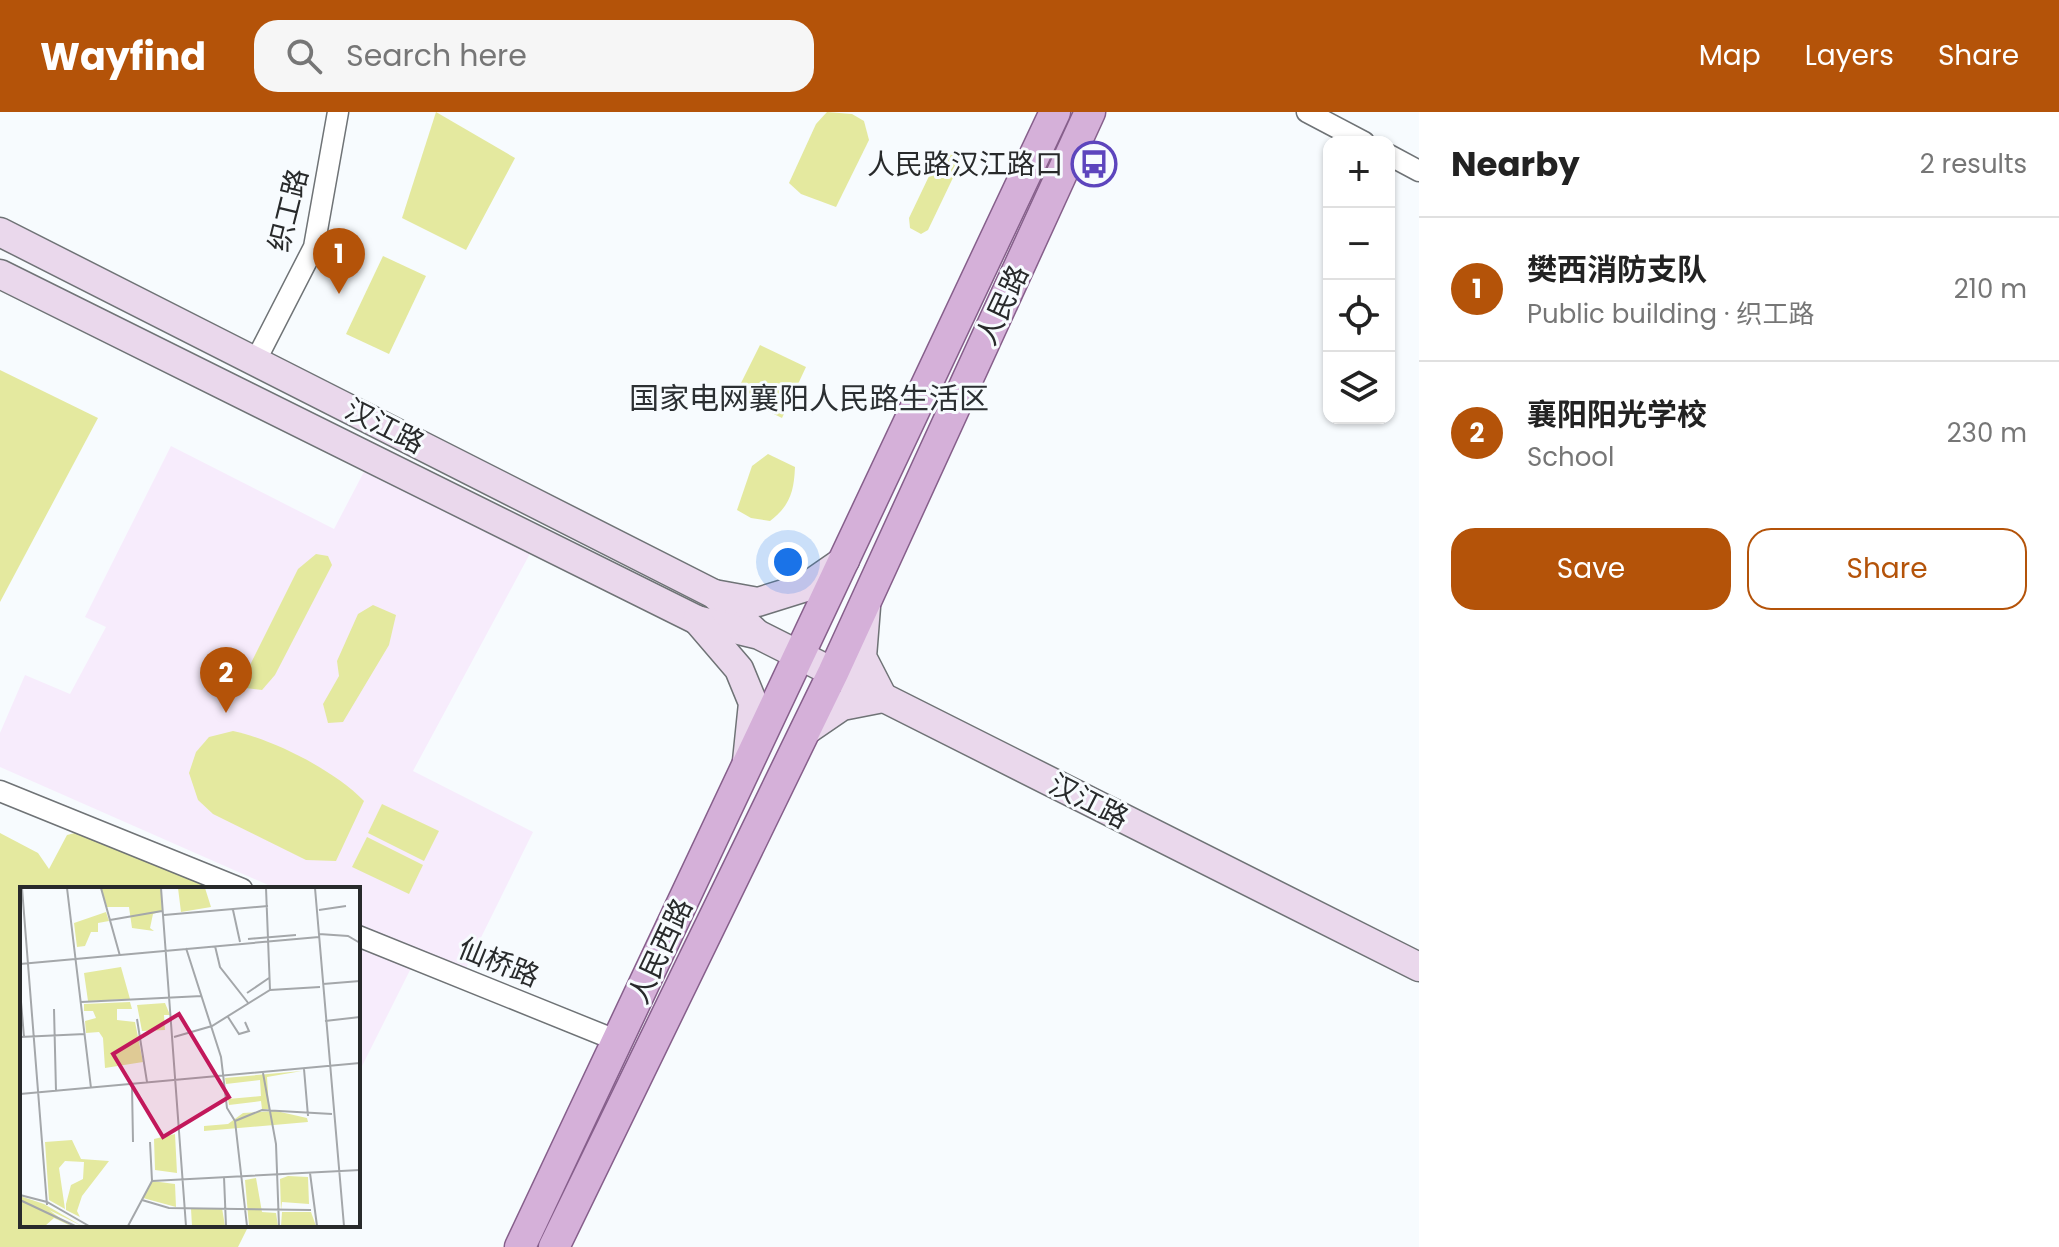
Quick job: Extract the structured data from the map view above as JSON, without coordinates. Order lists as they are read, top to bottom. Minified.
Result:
{"streets":{"main road":["人民路","汉江路","人民西路"],"street":["织工路","仙桥路"]},"crossings":[["织工路","汉江路"],["人民路","汉江路"],["人民路","人民西路"],["汉江路","人民西路"],["人民西路","仙桥路"]],"districts":["国家电网襄阳人民路生活区"],"places":{"bus stop":["人民路汉江路口"]},"page":{"header":"Wayfind","search":"Search here","nav":["Map","Layers","Share"],"heading":["Nearby","2 results"],"map_buttons":["+","−"],"list":[{"mark":"1","name":"樊西消防支队","note":"Public building · 织工路","value":"210 m"},{"mark":"2","name":"襄阳阳光学校","note":"School","value":"230 m"}],"pins":["1","2"],"buttons":["Save","Share"]}}
